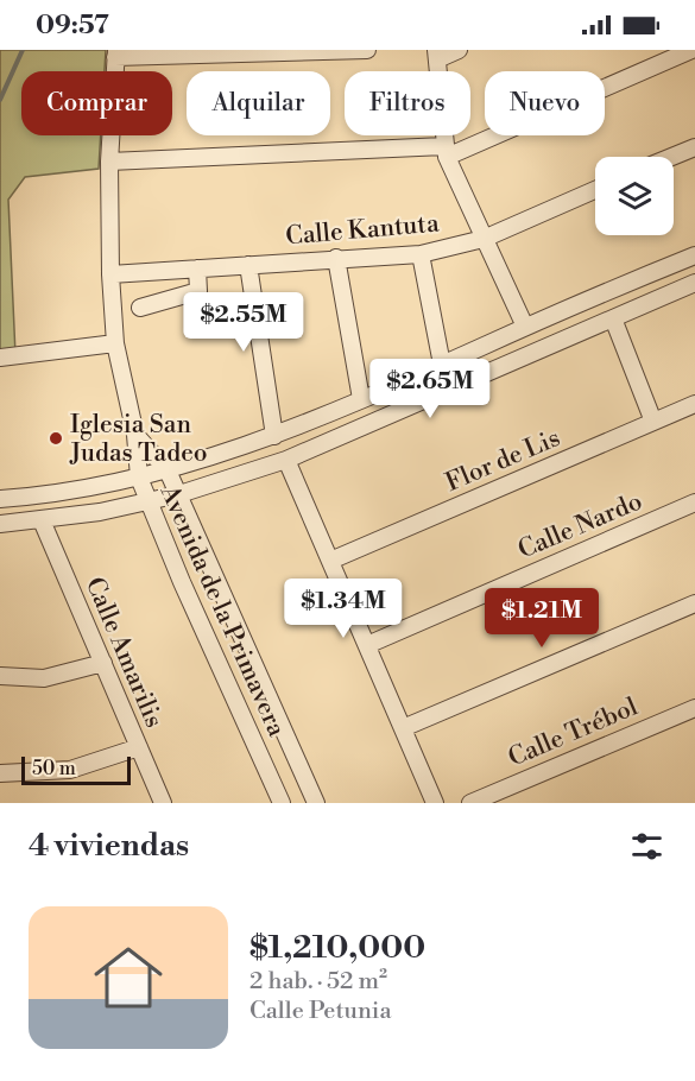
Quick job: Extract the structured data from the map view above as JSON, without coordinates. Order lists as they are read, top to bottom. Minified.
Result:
{"streets":{"street":["Calle Kantuta","Flor de Lis","Calle Nardo","Avenida de la Primavera","Calle Amarilis","Calle Trébol"]},"crossings":[["Calle Kantuta","Avenida de la Primavera"]],"places":["Iglesia San Judas Tadeo"],"scale_bar":"50 m","page":{"status":"09:57","chip":["Comprar","Alquilar","Filtros","Nuevo"],"price":["$2.55M","$2.65M","$1.34M","$1.21M"],"scale":"50 m","heading":"4 viviendas","list":[{"name":"$1,210,000","note":"2 hab. · 52 m² · Calle Petunia"}]}}
